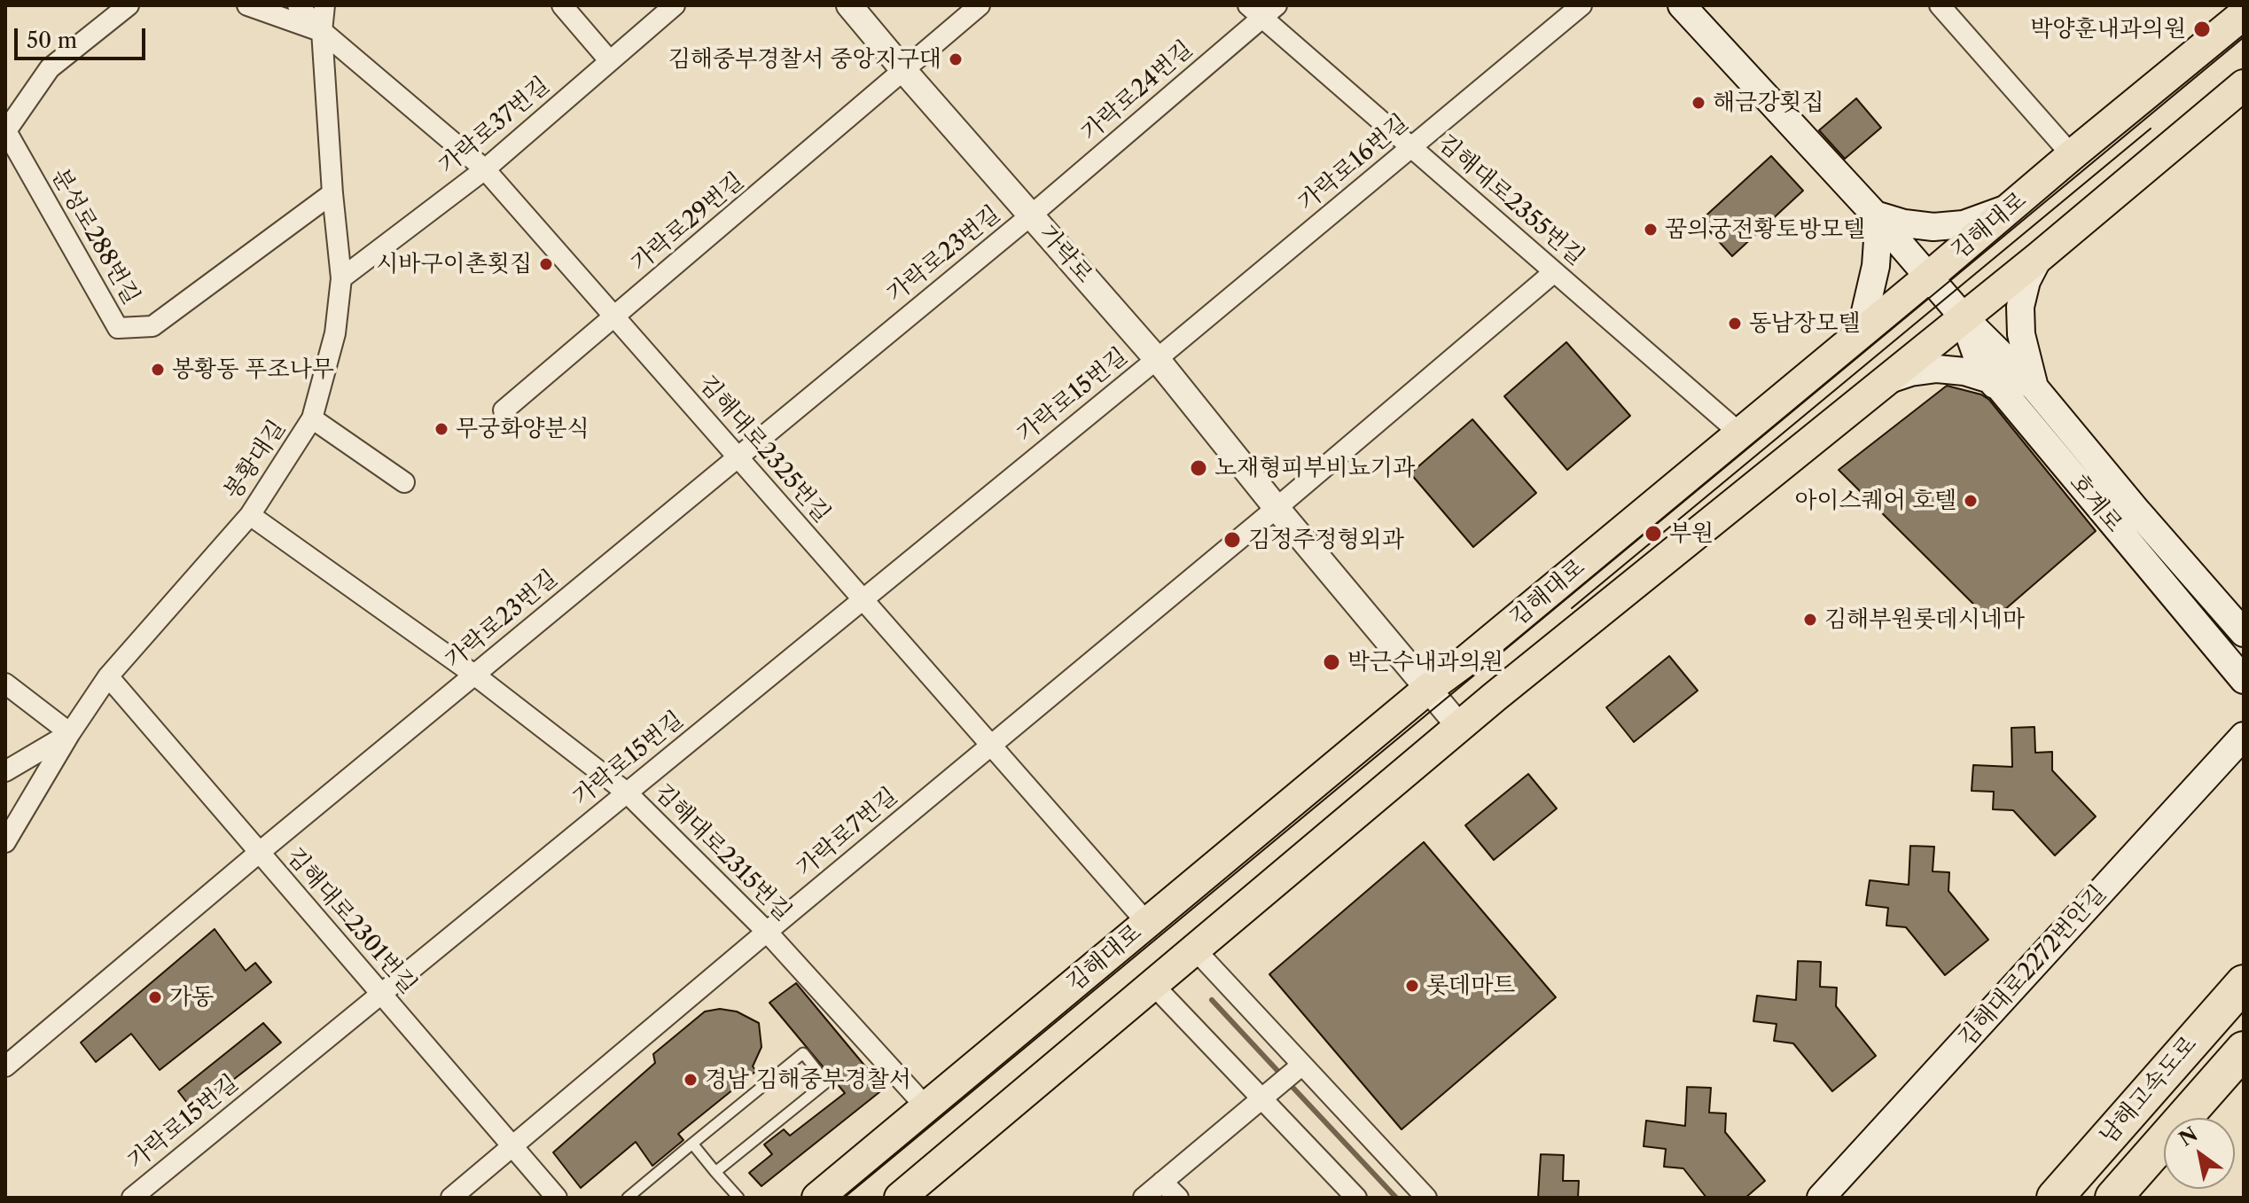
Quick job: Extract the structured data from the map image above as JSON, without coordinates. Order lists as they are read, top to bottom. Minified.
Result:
{"streets":{"highway":["남해고속도로"],"main road":["김해대로","호계로","김해대로2272번안길"],"street":["가락로24번길","가락로37번길","가락로16번길","김해대로2355번길","가락로29번길","분성로288번길","가락로23번길","가락로","가락로15번길","김해대로2325번길","봉황대길","가락로7번길","김해대로2315번길","김해대로2301번길"]},"crossings":[["가락로24번길","김해대로2355번길"],["가락로24번길","가락로23번길"],["가락로24번길","가락로"],["가락로37번길","김해대로2325번길"],["가락로37번길","봉황대길"],["가락로16번길","김해대로2355번길"],["가락로16번길","가락로"],["가락로16번길","가락로15번길"],["김해대로2355번길","김해대로"],["가락로29번길","가락로"],["가락로29번길","김해대로2325번길"],["김해대로","가락로"],["김해대로","김해대로2325번길"],["김해대로","호계로"],["김해대로","김해대로2315번길"],["분성로288번길","봉황대길"],["가락로23번길","가락로"],["가락로23번길","김해대로2325번길"],["가락로23번길","김해대로2315번길"],["가락로23번길","김해대로2301번길"],["가락로","가락로15번길"],["가락로","가락로7번길"],["가락로15번길","김해대로2325번길"],["가락로15번길","김해대로2315번길"],["가락로15번길","김해대로2301번길"],["김해대로2325번길","봉황대길"],["김해대로2325번길","가락로7번길"],["봉황대길","김해대로2315번길"],["봉황대길","김해대로2301번길"],["가락로7번길","김해대로2315번길"],["가락로7번길","김해대로2301번길"]],"places":["박양훈내과의원","김해중부경찰서 중앙지구대","해금강횟집","꿈의궁전황토방모텔","시바구이촌횟집","동남장모텔","봉황동 푸조나무","무궁화양분식","노재형피부비뇨기과","아이스퀘어 호텔","부원","김정주정형외과","김해부원롯데시네마","박근수내과의원","롯데마트","가동","경남 김해중부경찰서"],"scale_bar":"50 m","north":"top left"}
